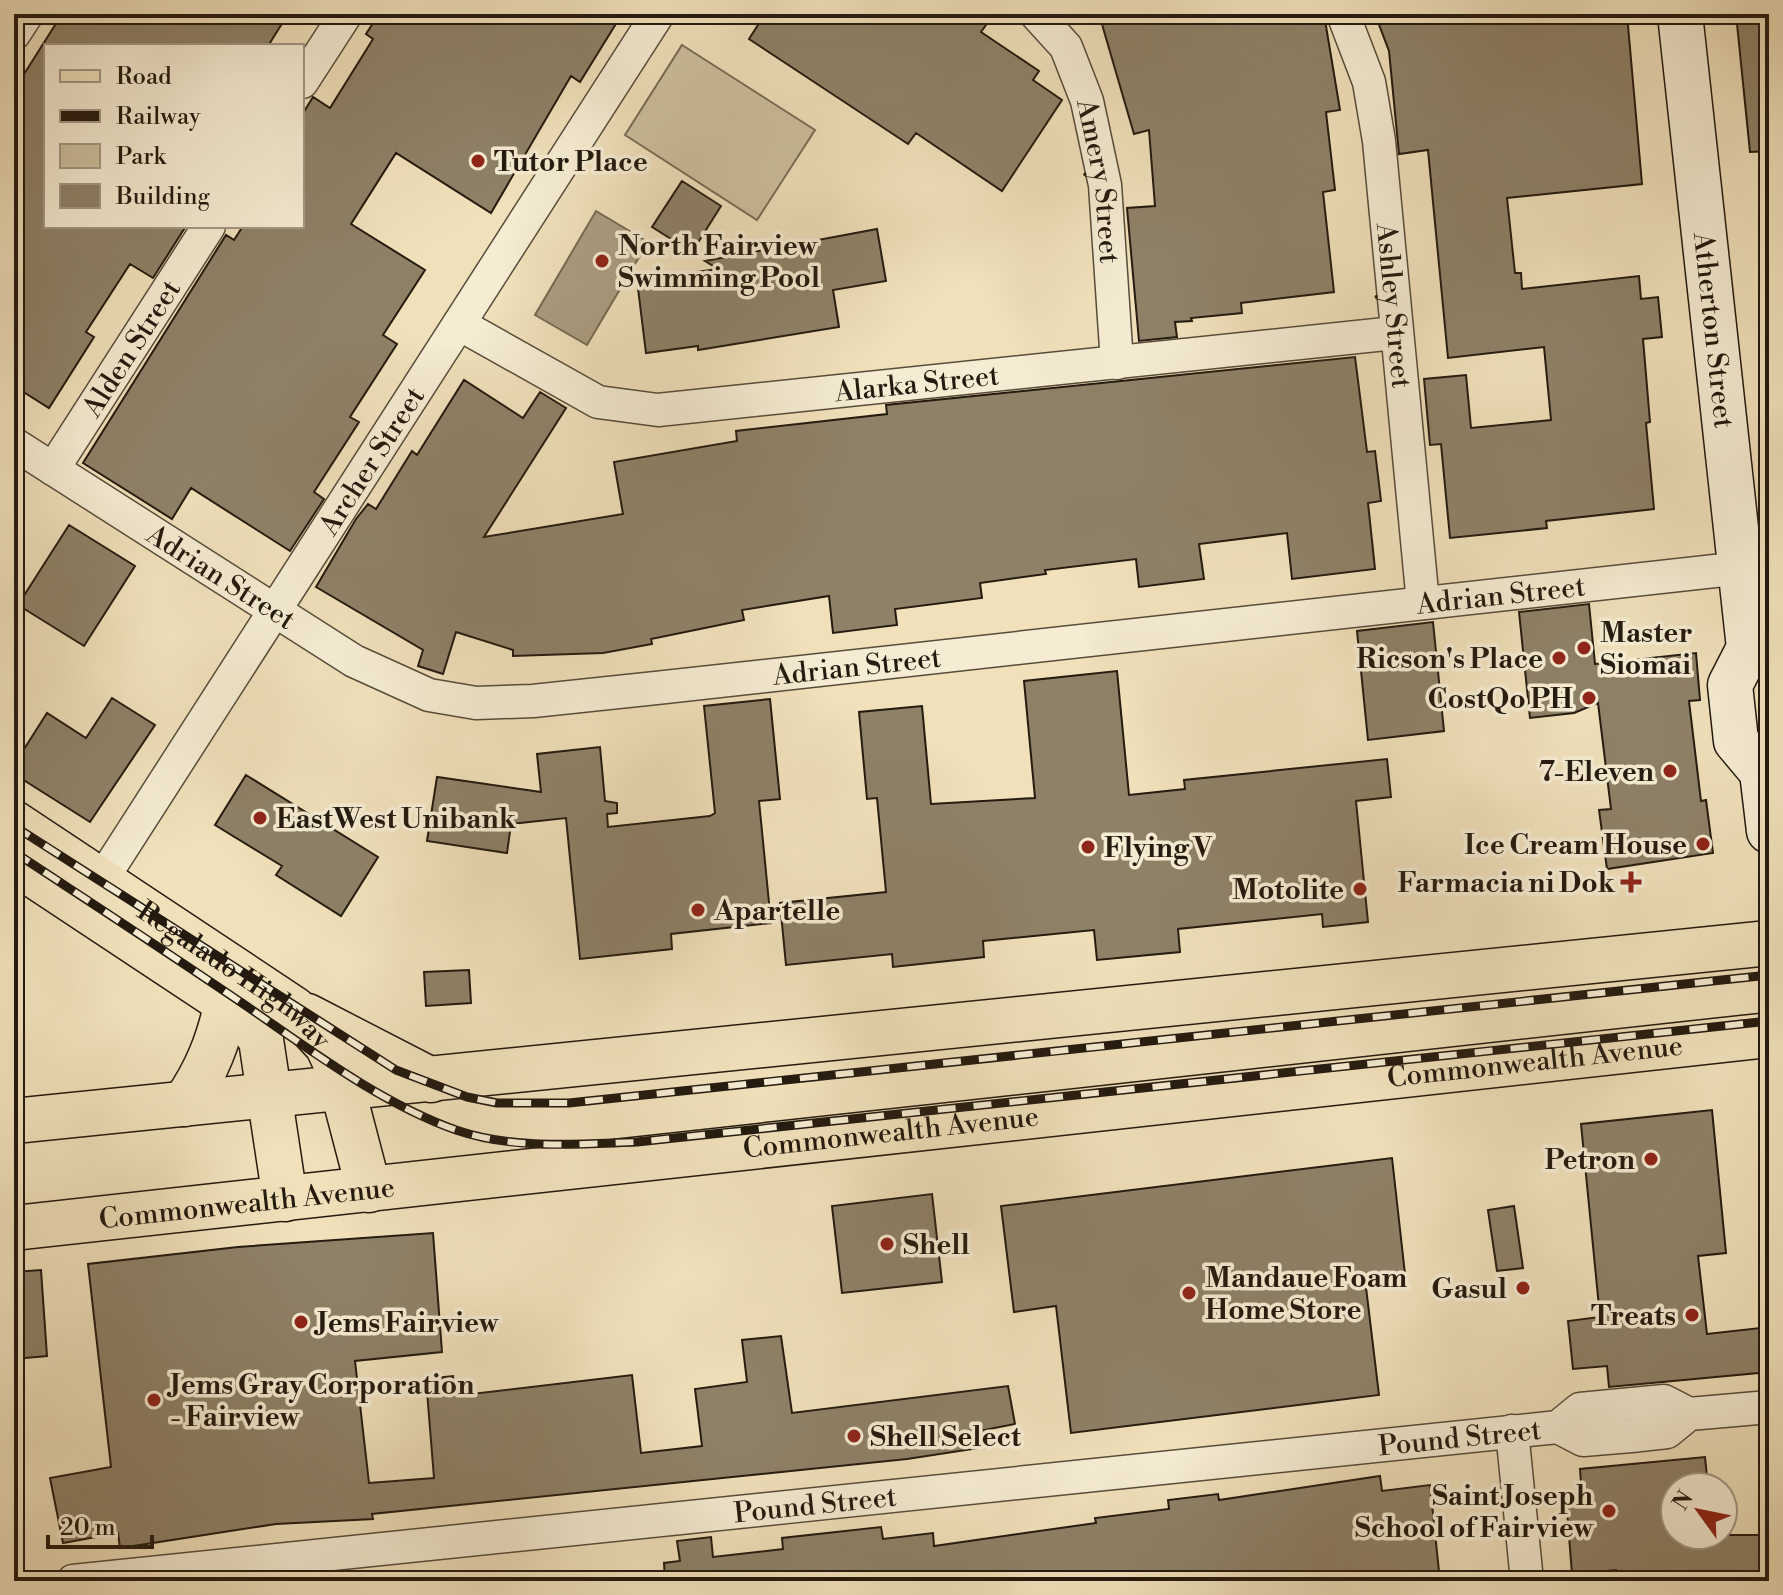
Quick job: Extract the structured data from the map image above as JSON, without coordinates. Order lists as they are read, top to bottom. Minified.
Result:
{"streets":{"main road":["Regalado Highway","Commonwealth Avenue"],"street":["Amery Street","Ashley Street","Atherton Street","Alden Street","Alarka Street","Archer Street","Adrian Street","Pound Street"]},"crossings":[["Amery Street","Alarka Street"],["Ashley Street","Alarka Street"],["Ashley Street","Adrian Street"],["Atherton Street","Adrian Street"],["Alden Street","Adrian Street"],["Alarka Street","Archer Street"],["Archer Street","Adrian Street"],["Archer Street","Regalado Highway"],["Regalado Highway","Commonwealth Avenue"]],"places":{"other":["Tutor Place","North Fairview Swimming Pool","Master Siomai","Ricson's Place","CostQo PH","7-Eleven","EastWest Unibank","Ice Cream House","Flying V","Motolite","Apartelle","Petron","Shell","Gasul","Mandaue Foam Home Store","Treats","Jems Fairview","Jems Gray Corporation - Fairview","Shell Select","Saint Joseph School of Fairview"],"health":["Farmacia ni Dok"]},"legend":["Road","Railway","Park","Building"],"scale_bar":"20 m","north":"top left"}
